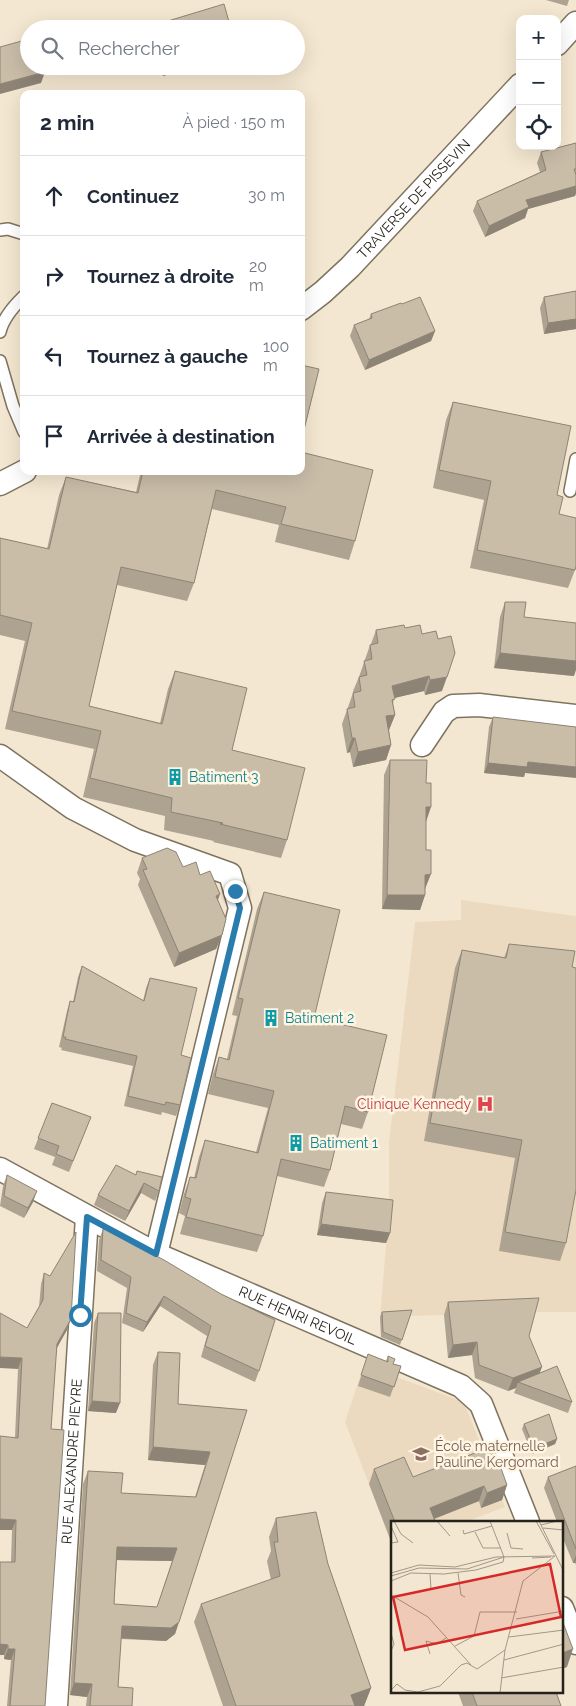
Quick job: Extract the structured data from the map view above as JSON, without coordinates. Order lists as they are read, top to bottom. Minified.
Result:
{"streets":{"street":["TRAVERSE DE PISSEVIN","RUE HENRI REVOIL","RUE ALEXANDRE PIEYRE"]},"crossings":[["RUE HENRI REVOIL","RUE ALEXANDRE PIEYRE"]],"places":{"building":["Batiment 3","Batiment 2","Batiment 1"],"hospital":["Clinique Kennedy"],"school or university":["École maternelle Pauline Kergomard"]},"page":{"map_buttons":["+","−"],"search":"Rechercher","heading":["2 min","À pied · 150 m"],"list":[["Continuez","30 m"],["Tournez à droite","20 m"],["Tournez à gauche","100 m"],"Arrivée à destination"]}}
